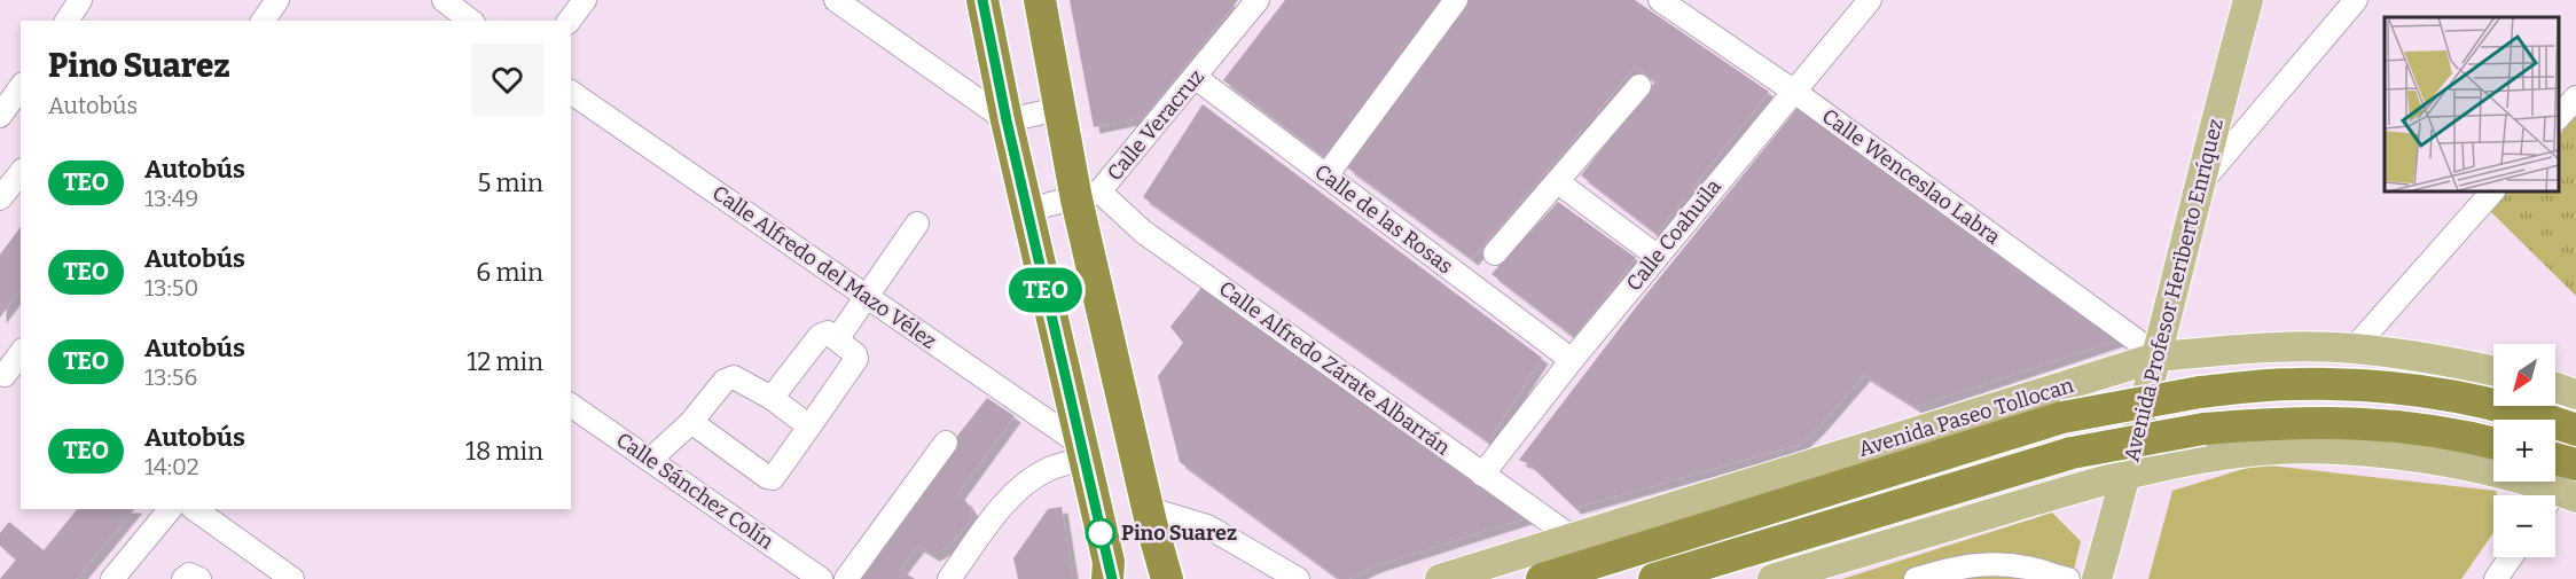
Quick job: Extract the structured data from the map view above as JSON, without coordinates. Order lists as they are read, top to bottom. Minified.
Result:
{"streets":{"highway":["Avenida Paseo Tollocan"],"main road":["Avenida Profesor Heriberto Enríquez"],"street":["Calle Veracruz","Calle Wenceslao Labra","Calle de las Rosas","Calle Coahuila","Calle Alfredo del Mazo Vélez","Calle Alfredo Zárate Albarrán","Calle Sánchez Colín"]},"crossings":[["Calle Veracruz","Calle de las Rosas"],["Calle Veracruz","Calle Alfredo Zárate Albarrán"],["Calle Wenceslao Labra","Calle Coahuila"],["Calle Wenceslao Labra","Avenida Profesor Heriberto Enríquez"],["Calle Wenceslao Labra","Avenida Paseo Tollocan"],["Calle de las Rosas","Calle Coahuila"],["Calle Coahuila","Calle Alfredo Zárate Albarrán"],["Avenida Profesor Heriberto Enríquez","Avenida Paseo Tollocan"],["Calle Alfredo Zárate Albarrán","Avenida Paseo Tollocan"]],"places":["Pino Suarez"],"lines":["bus line TEO"],"north":"bottom left","page":{"on_map":"TEO","heading":["Pino Suarez","Autobús"],"list":[{"mark":"TEO","name":"Autobús","note":"13:49","value":"5 min"},{"mark":"TEO","name":"Autobús","note":"13:50","value":"6 min"},{"mark":"TEO","name":"Autobús","note":"13:56","value":"12 min"},{"mark":"TEO","name":"Autobús","note":"14:02","value":"18 min"}],"map_buttons":["+","−"]}}
